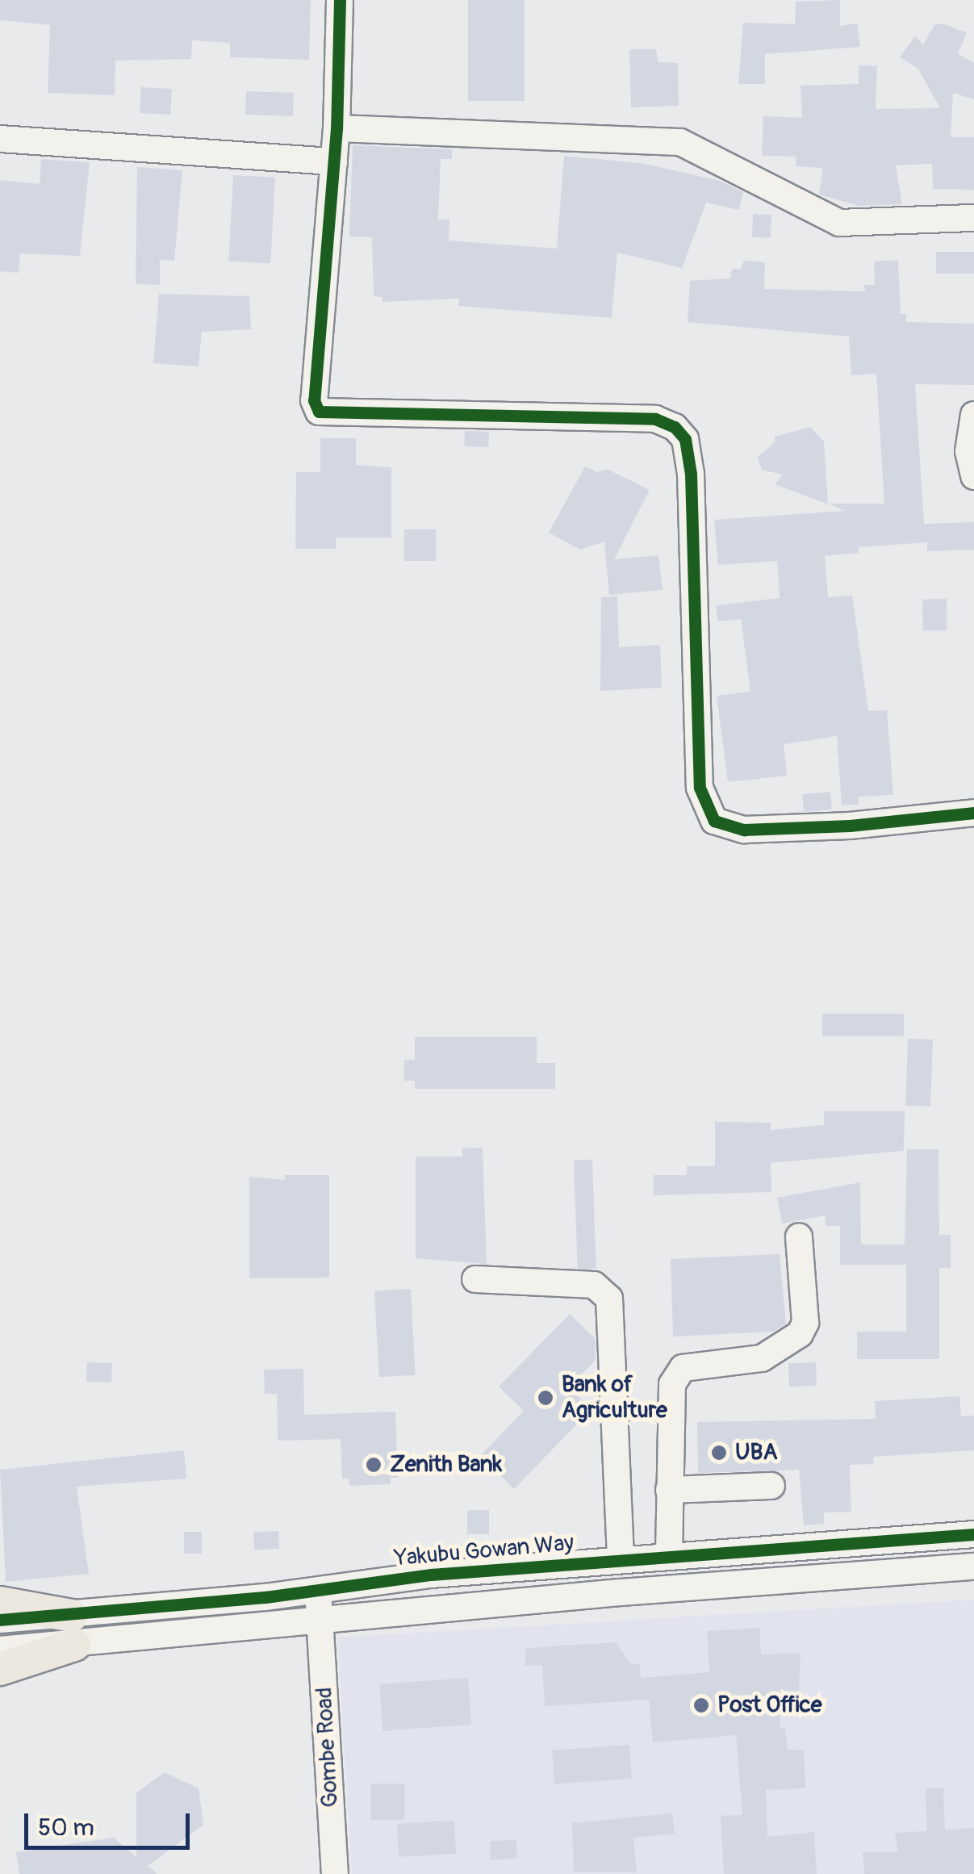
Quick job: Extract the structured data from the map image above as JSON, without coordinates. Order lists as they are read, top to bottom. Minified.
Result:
{"streets":{"street":["Yakubu Gowan Way","Gombe Road"]},"crossings":[["Yakubu Gowan Way","Gombe Road"]],"places":["Bank of Agriculture","UBA","Zenith Bank","Post Office"],"scale_bar":"50 m"}
